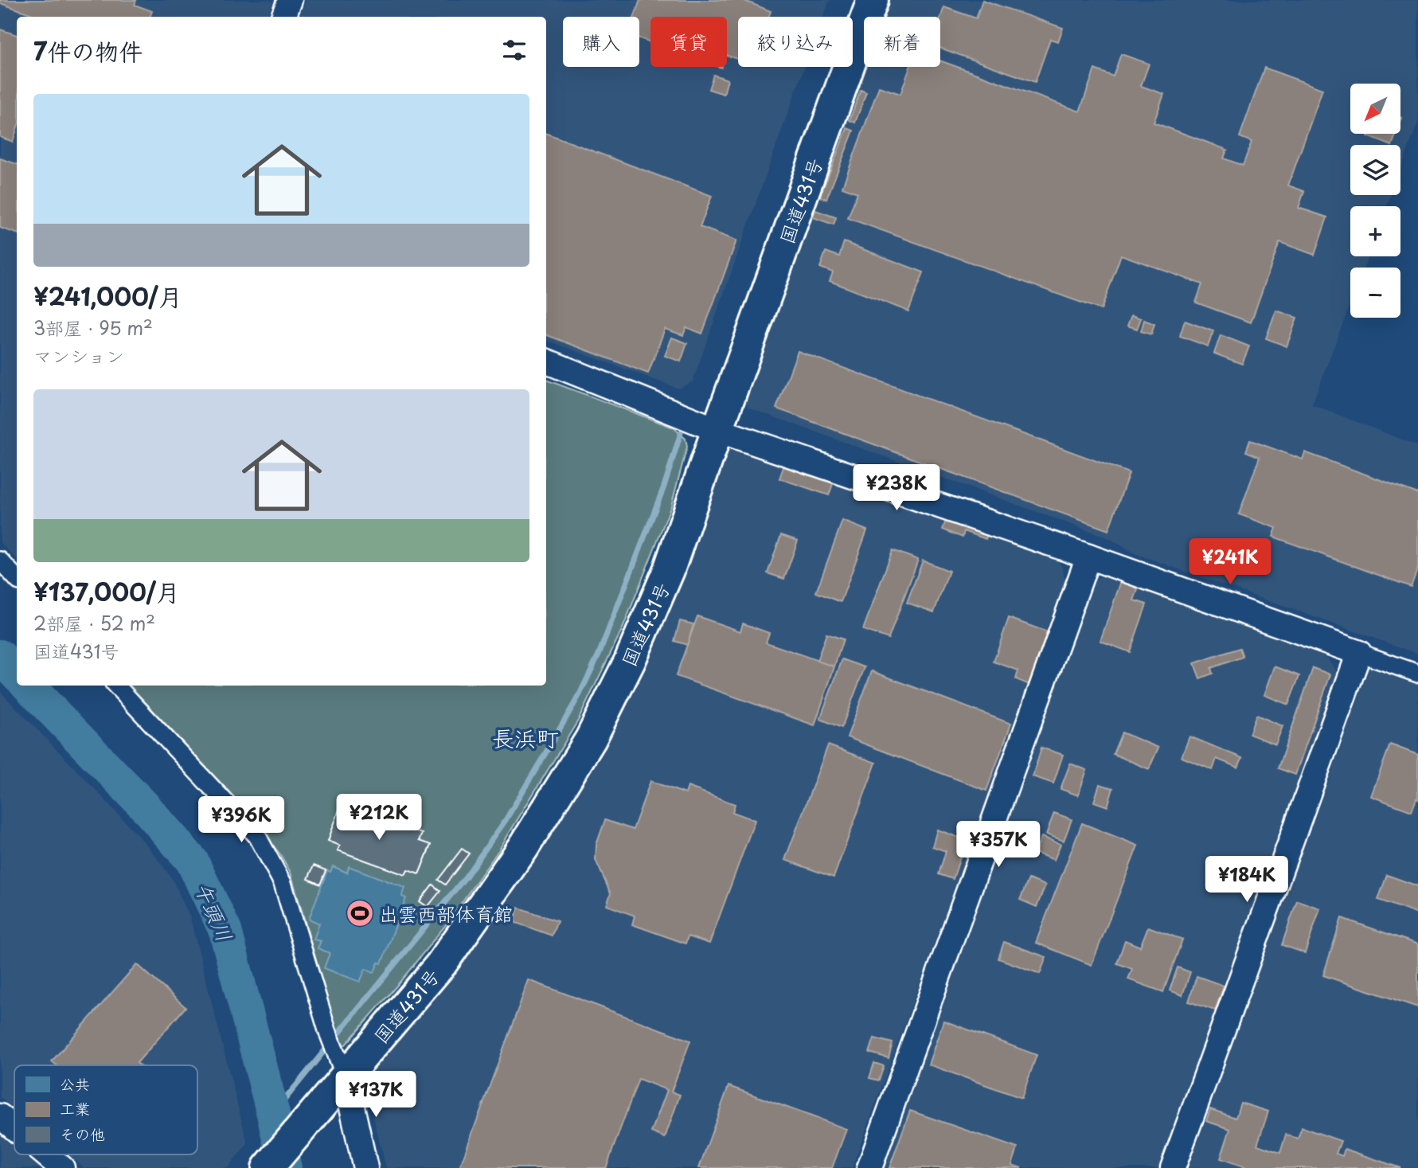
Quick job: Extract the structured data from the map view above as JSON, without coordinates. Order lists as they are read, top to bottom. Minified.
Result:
{"streets":{"highway":["国道431号"]},"districts":["長浜町"],"water":["午頭川"],"places":{"sports":["出雲西部体育館"]},"legend":["公共","工業","その他"],"north":"bottom left","page":{"chip":["購入","賃貸","絞り込み","新着"],"heading":"7件の物件","map_buttons":["+","−"],"list":[{"name":"¥241,000/月","note":"3部屋 · 95 m² · マンション"},{"name":"¥137,000/月","note":"2部屋 · 52 m² · 国道431号"}],"price":["¥238K","¥241K","¥212K","¥396K","¥357K","¥184K","¥137K"]}}
